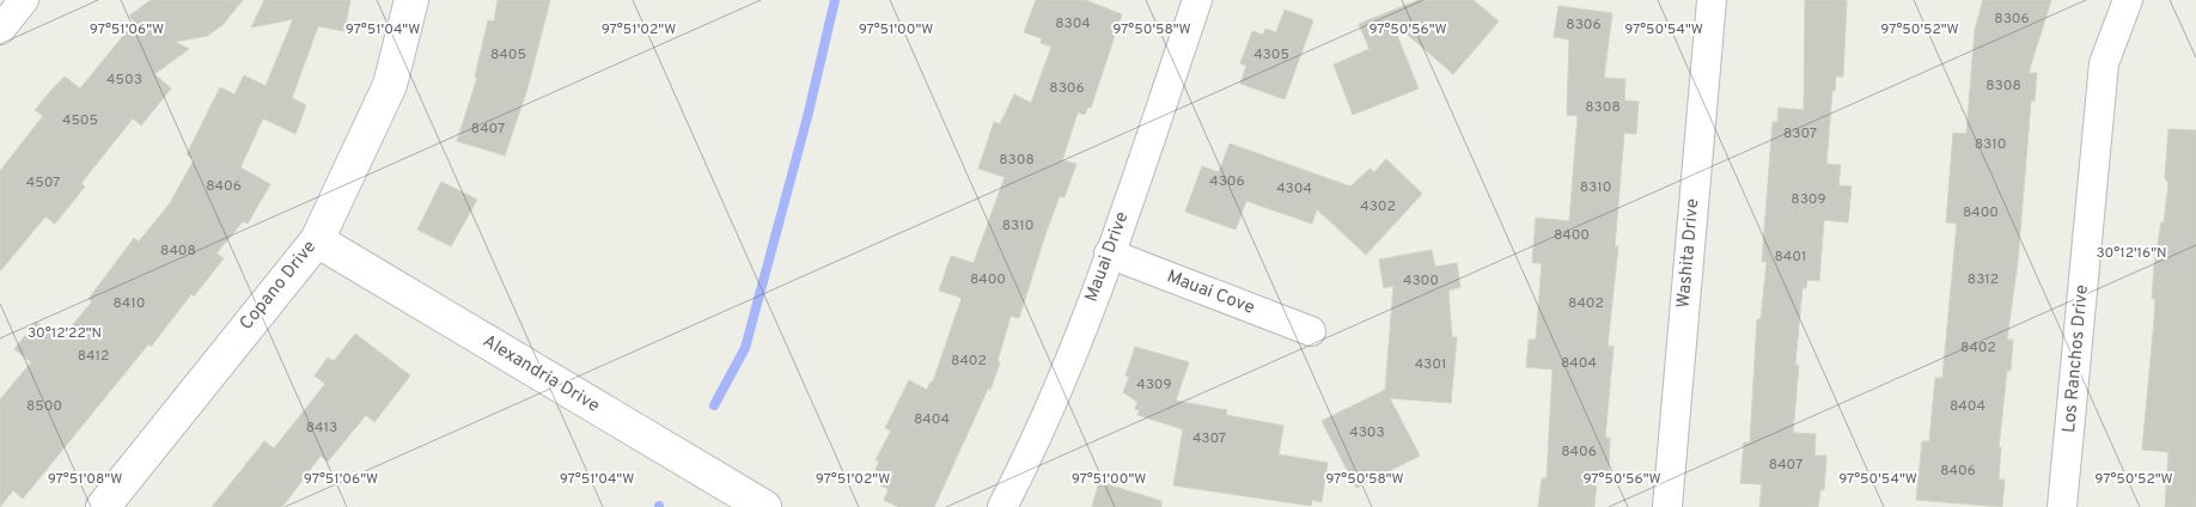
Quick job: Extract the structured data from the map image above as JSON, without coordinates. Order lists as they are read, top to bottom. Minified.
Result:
{"streets":{"street":["Washita Drive","Mauai Drive","Copano Drive","Mauai Cove","Los Ranchos Drive","Alexandria Drive"]},"crossings":[["Mauai Drive","Mauai Cove"],["Copano Drive","Alexandria Drive"]],"house_numbers":["8306","8304","8306","8405","4305","4503","8308","8306","8308","4505","8407","8307","8310","8308","4306","4507","8406","8310","4304","8309","4302","8400","8310","8400","8408","8401","8400","8312","4300","8410","8402","8402","8412","8402","8404","4301","4309","8500","8404","8404","8413","4303","4307","8406","8407","8406"],"coordinates":["97°50'54\"W","97°50'52\"W","97°51'06\"W","97°51'04\"W","97°51'02\"W","97°51'00\"W","97°50'58\"W","97°50'56\"W","30°12'16\"N","30°12'22\"N","97°51'08\"W"]}
